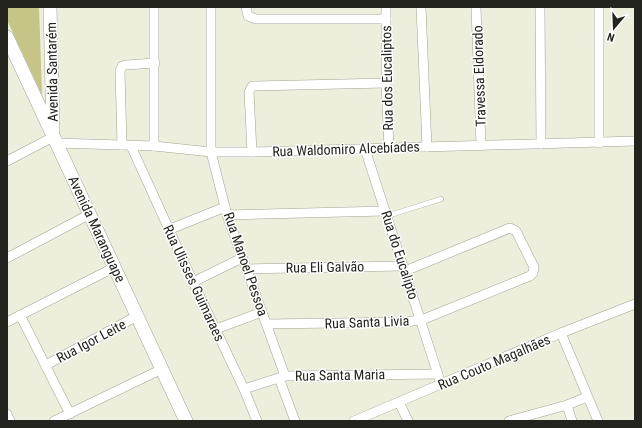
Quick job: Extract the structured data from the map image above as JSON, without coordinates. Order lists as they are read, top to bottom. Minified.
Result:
{"streets":{"main road":["Avenida Santarém","Avenida Maranguape"],"street":["Travessa Eldorado","Rua dos Eucaliptos","Rua Waldomiro Alcebíades","Rua do Eucalipto","Rua Manoel Pessoa","Rua Eli Galvão","Rua Ulisses Guimaraes","Rua Santa Livia","Rua Igor Leite","Rua Couto Magalhães","Rua Santa Maria"]},"crossings":[["Avenida Santarém","Rua Waldomiro Alcebíades"],["Avenida Santarém","Avenida Maranguape"],["Travessa Eldorado","Rua Waldomiro Alcebíades"],["Rua dos Eucaliptos","Rua Waldomiro Alcebíades"],["Rua Waldomiro Alcebíades","Avenida Maranguape"],["Rua Waldomiro Alcebíades","Rua do Eucalipto"],["Rua Waldomiro Alcebíades","Rua Manoel Pessoa"],["Rua Waldomiro Alcebíades","Rua Ulisses Guimaraes"],["Avenida Maranguape","Rua Igor Leite"],["Rua do Eucalipto","Rua Eli Galvão"],["Rua do Eucalipto","Rua Santa Livia"],["Rua do Eucalipto","Rua Couto Magalhães"],["Rua do Eucalipto","Rua Santa Maria"],["Rua Manoel Pessoa","Rua Eli Galvão"],["Rua Manoel Pessoa","Rua Santa Livia"],["Rua Manoel Pessoa","Rua Santa Maria"],["Rua Eli Galvão","Rua Santa Livia"],["Rua Ulisses Guimaraes","Rua Santa Maria"]],"north":"bottom"}
